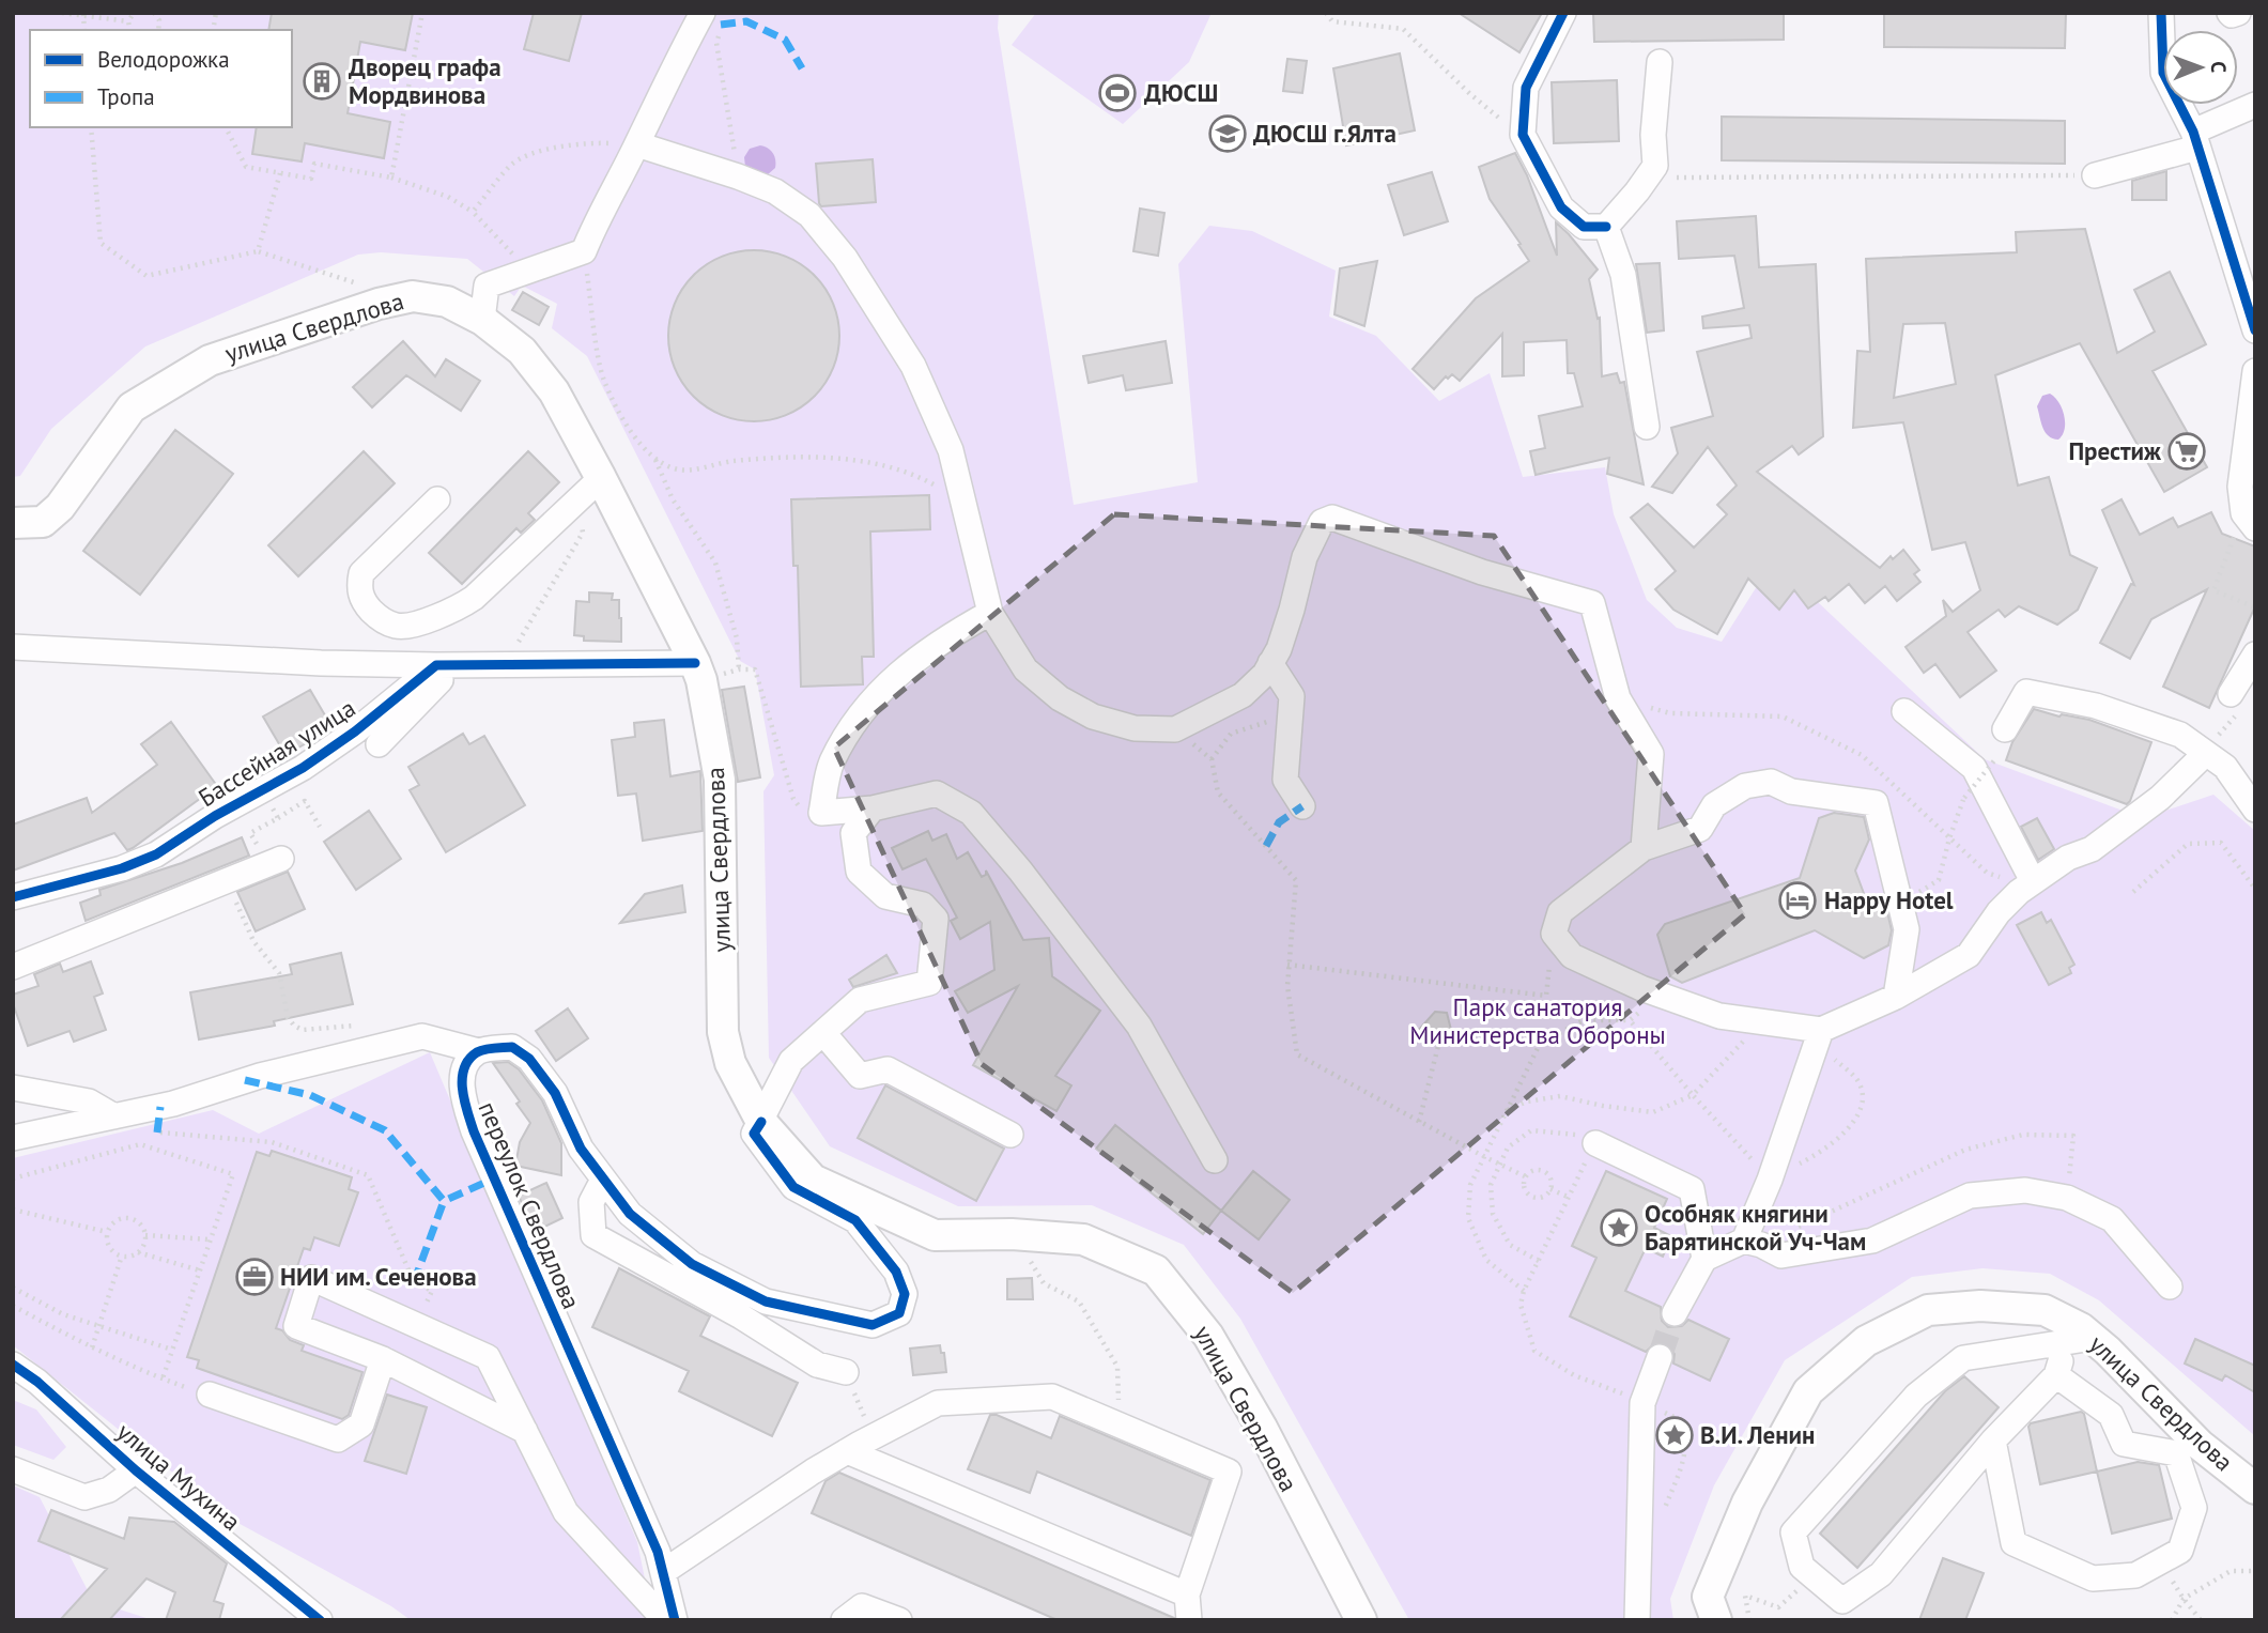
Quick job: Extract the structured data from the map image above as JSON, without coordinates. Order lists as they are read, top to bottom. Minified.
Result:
{"streets":{"main road":["улица Свердлова"],"street":["Бассейная улица","переулок Свердлова","улица Мухина"]},"parks":["Парк санатория Министерства Обороны"],"places":{"building":["Дворец графа Мордвинова"],"sports":["ДЮСШ"],"school or university":["ДЮСШ г.Ялта"],"supermarket":["Престиж"],"hotel":["Happy Hotel"],"place":["Особняк княгини Барятинской Уч-Чам","В.И. Ленин"],"office":["НИИ им. Сеченова"]},"legend":["Велодорожка","Тропа"],"north":"right"}
